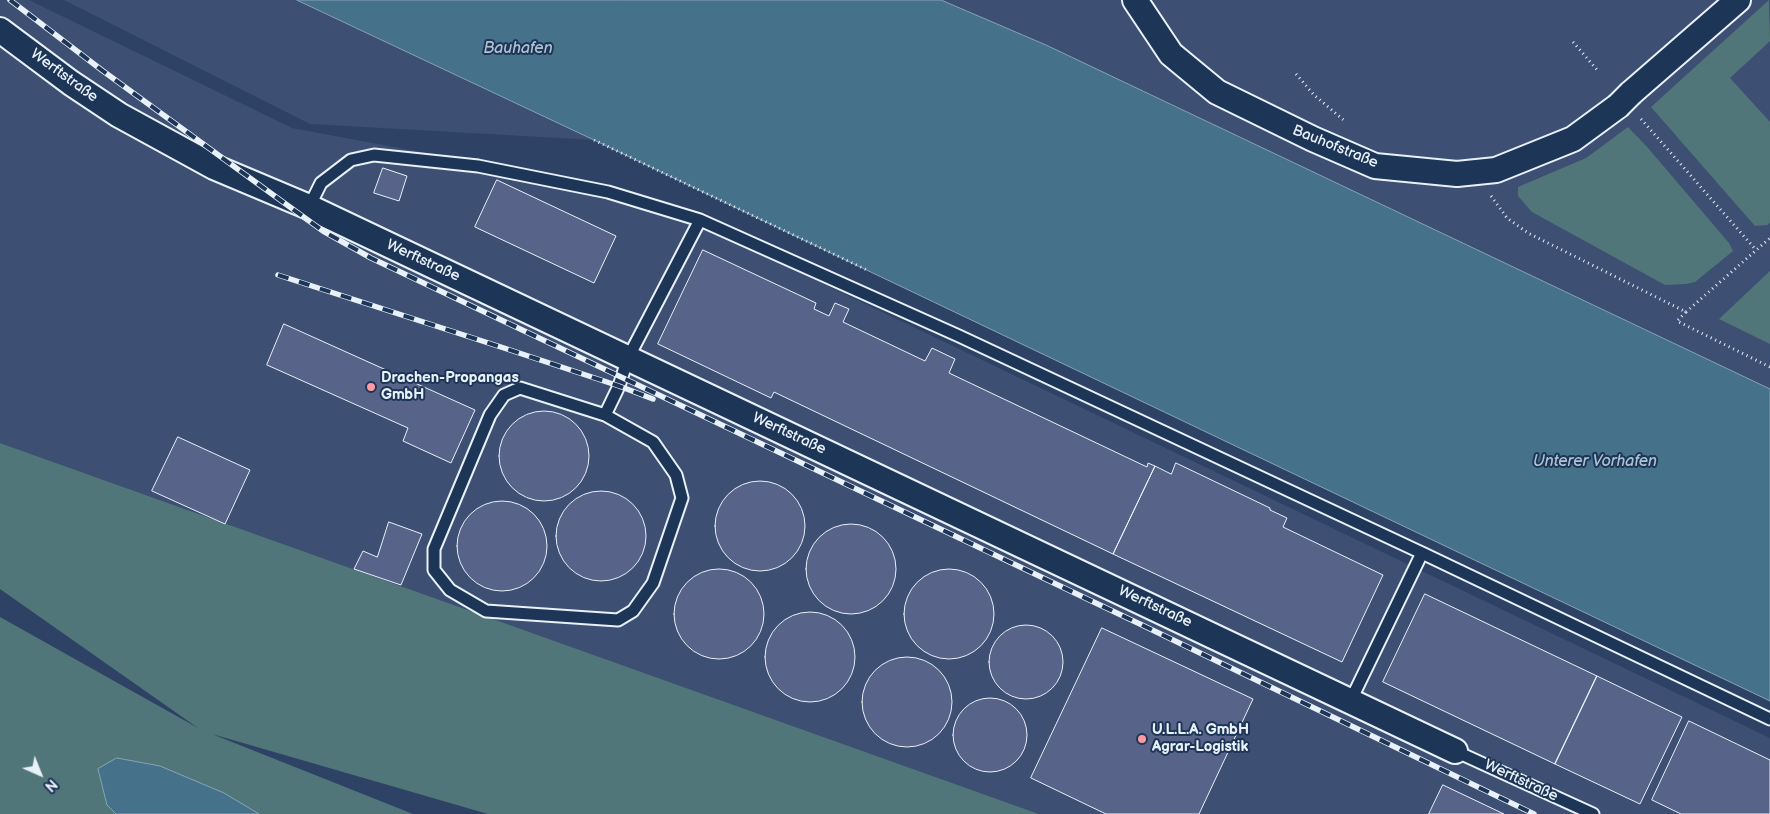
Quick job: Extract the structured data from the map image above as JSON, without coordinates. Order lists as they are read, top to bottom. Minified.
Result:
{"streets":{"street":["Werftstraße","Bauhofstraße"]},"water":["Bauhafen","Unterer Vorhafen"],"places":["Drachen-Propangas GmbH","U.L.L.A. GmbH Agrar-Logistik"],"north":"bottom right"}
